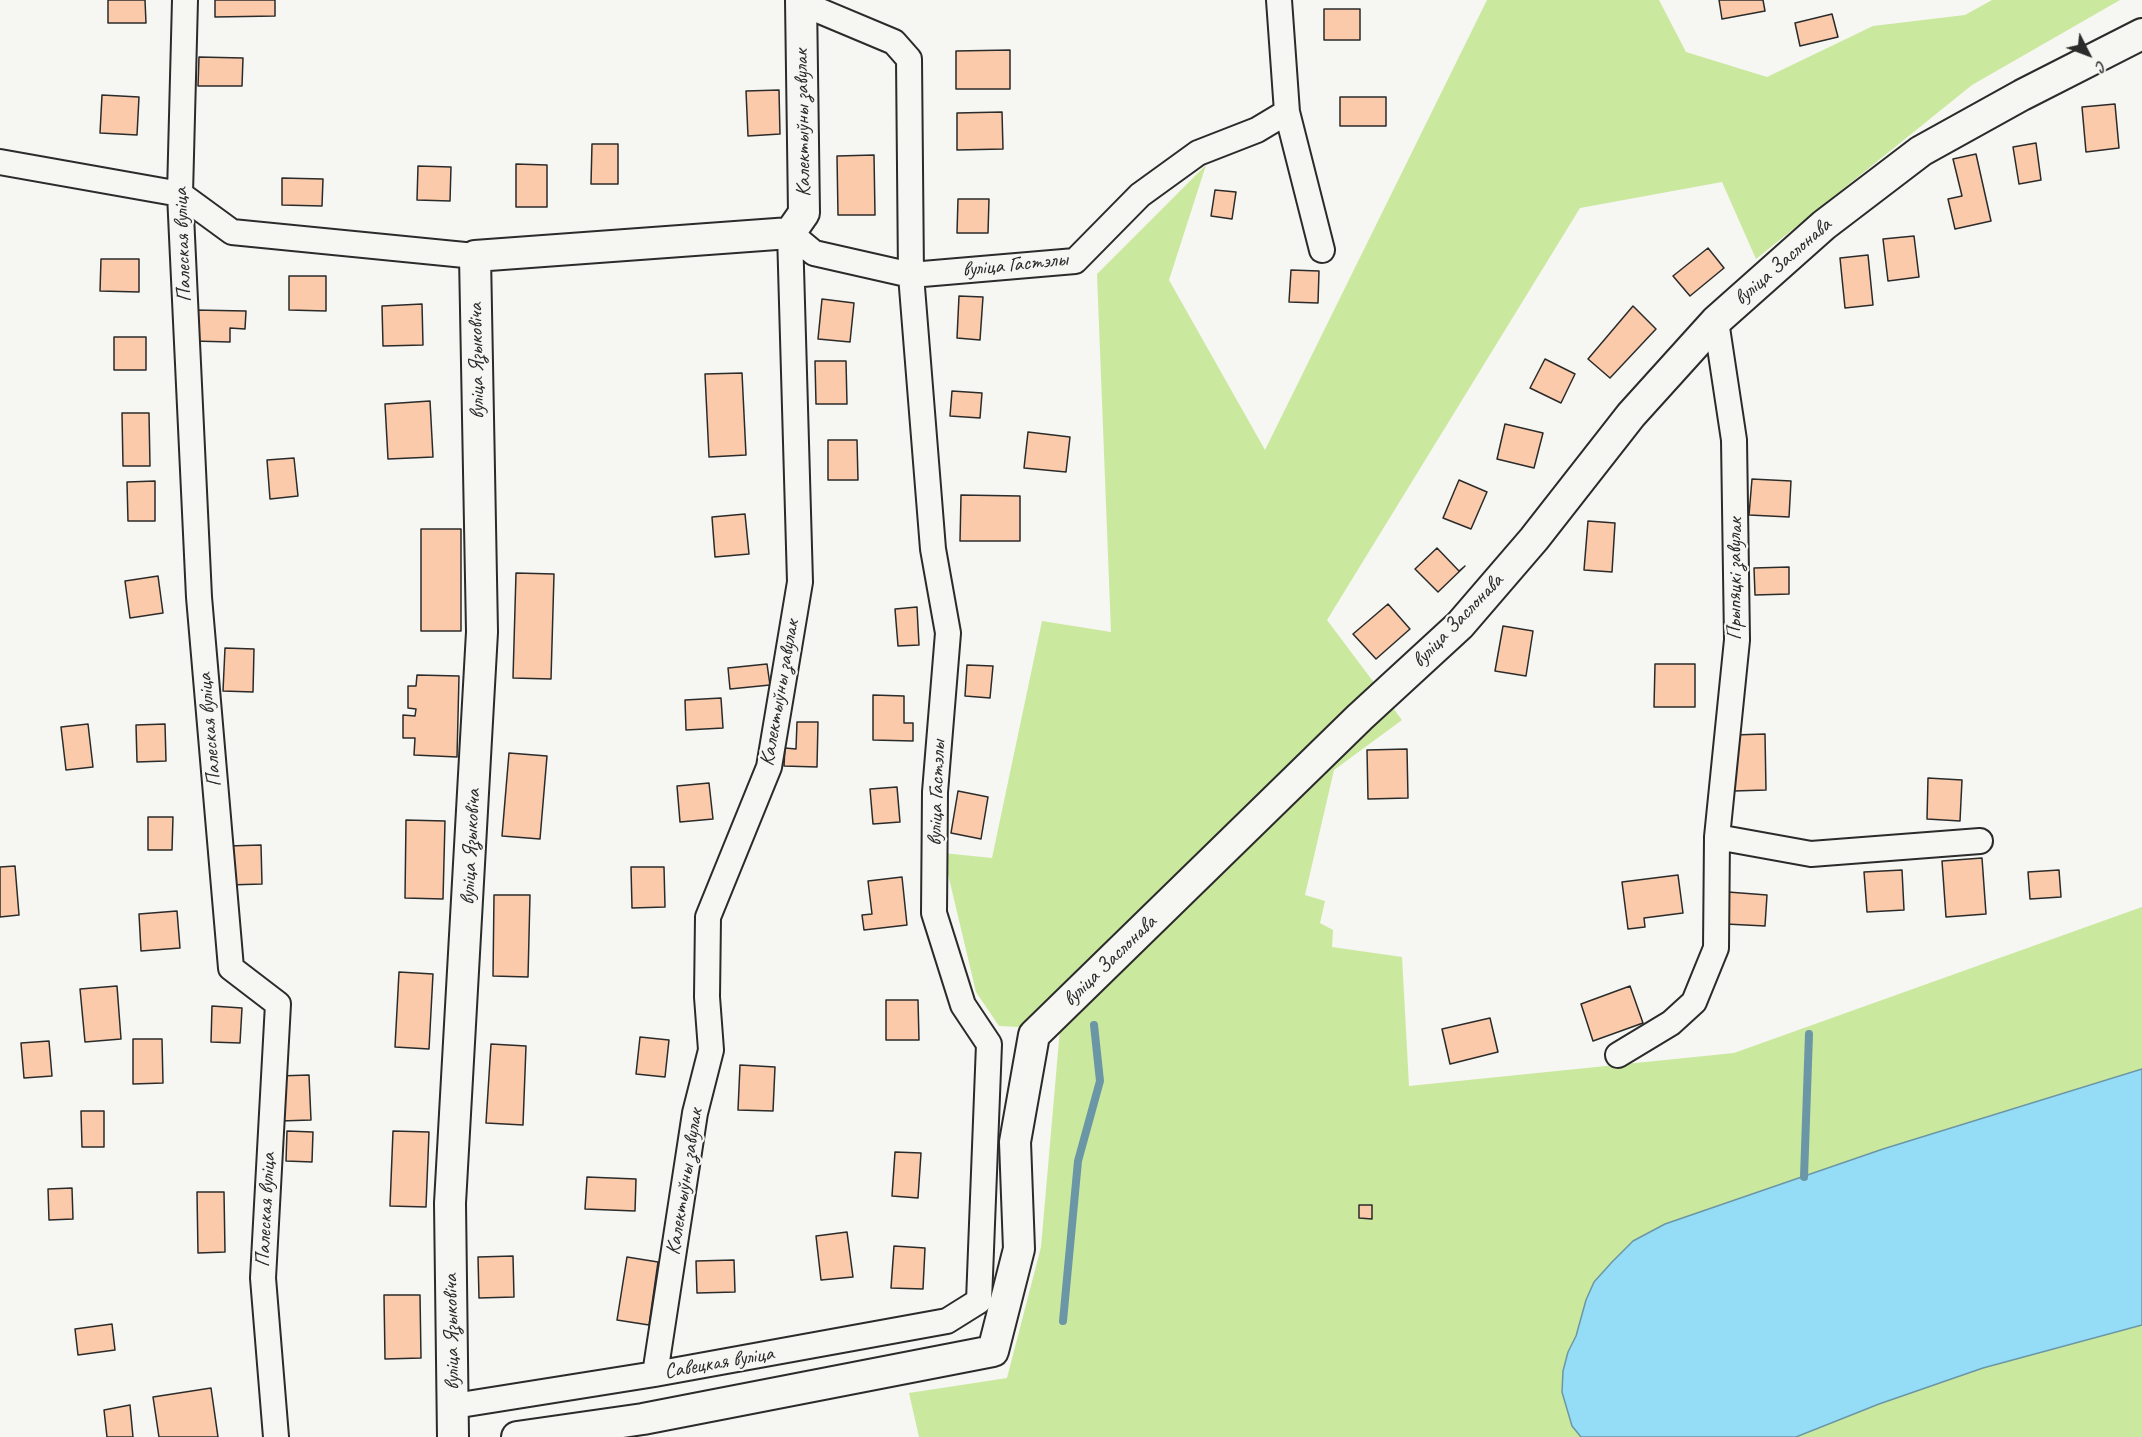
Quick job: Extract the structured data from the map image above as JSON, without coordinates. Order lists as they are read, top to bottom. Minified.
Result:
{"streets":{"street":["Калектыўны завулак","Палеская вуліца","вуліца Заслонава","вуліца Гастэлы","вуліца Языковіча","Прыпяцкі завулак","Савецкая вуліца"]},"crossings":[["Калектыўны завулак","вуліца Гастэлы"],["Калектыўны завулак","Савецкая вуліца"],["вуліца Заслонава","Прыпяцкі завулак"],["вуліца Заслонава","Савецкая вуліца"],["вуліца Гастэлы","Савецкая вуліца"],["вуліца Языковіча","Савецкая вуліца"]],"north":"bottom right"}
